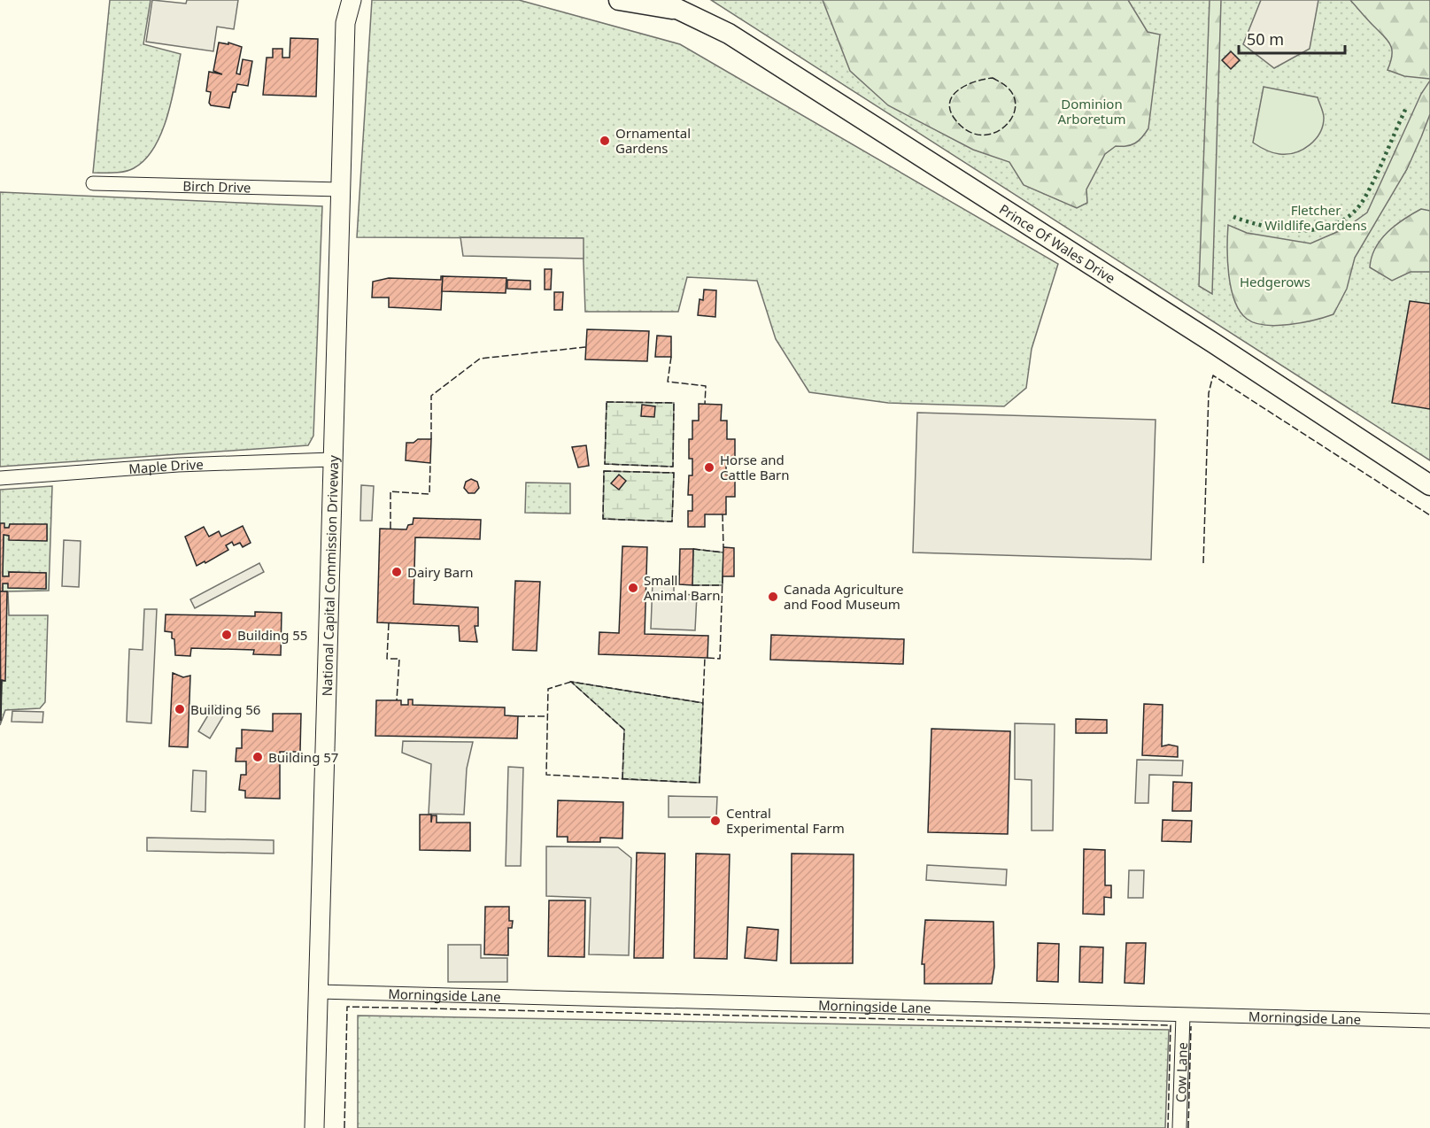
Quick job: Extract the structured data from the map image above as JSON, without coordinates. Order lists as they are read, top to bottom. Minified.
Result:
{"streets":{"main road":["Prince Of Wales Drive"],"street":["Birch Drive","Maple Drive","National Capital Commission Driveway","Morningside Lane","Cow Lane"]},"crossings":[["Birch Drive","National Capital Commission Driveway"],["Maple Drive","National Capital Commission Driveway"],["National Capital Commission Driveway","Morningside Lane"],["Morningside Lane","Cow Lane"]],"parks":["Dominion Arboretum","Fletcher Wildlife Gardens","Hedgerows"],"places":["Ornamental Gardens","Horse and Cattle Barn","Dairy Barn","Small Animal Barn","Canada Agriculture and Food Museum","Building 55","Building 56","Building 57","Central Experimental Farm"],"scale_bar":"50 m"}
